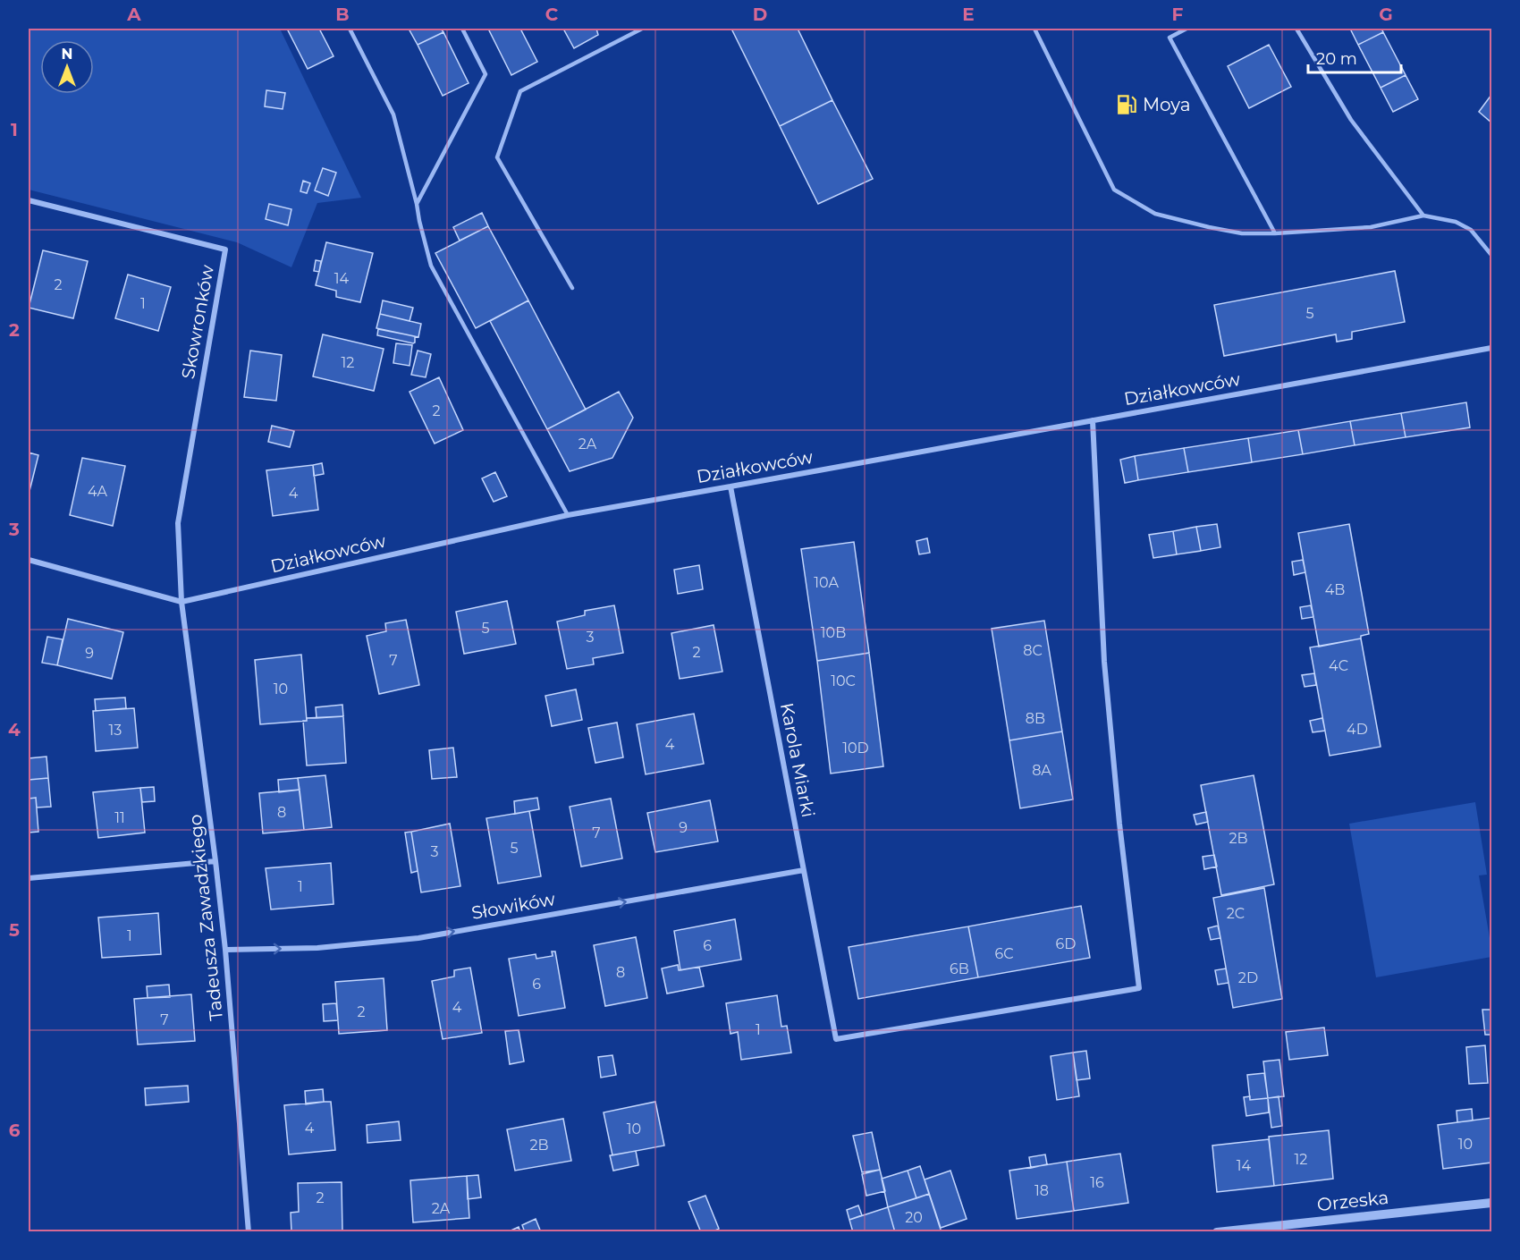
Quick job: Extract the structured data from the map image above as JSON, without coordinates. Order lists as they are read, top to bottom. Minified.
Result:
{"streets":{"street":["Skowronków","Działkowców","Karola Miarki","Słowików","Tadeusza Zawadzkiego","Orzeska"]},"crossings":[["Skowronków","Działkowców"],["Skowronków","Tadeusza Zawadzkiego"],["Działkowców","Karola Miarki"],["Działkowców","Tadeusza Zawadzkiego"],["Karola Miarki","Słowików"],["Słowików","Tadeusza Zawadzkiego"]],"one_way":["Słowików"],"places":{"fuel station":["Moya"]},"house_numbers":["14","2","1","5","12","2","2A","4A","4","10A","4B","5","10B","3","8C","2","9","7","4C","10C","10","8B","4D","13","4","10D","8A","8","11","9","7","2B","5","3","1","2C","1","6D","6","6C","6B","8","2D","6","4","2","7","1","4","10","10","2B","12","14","16","18","2","2A","20"],"scale_bar":"20 m","north":"top","grid":{"columns":["A","B","C","D","E","F","G"],"rows":["1","2","3","4","5","6"]}}
